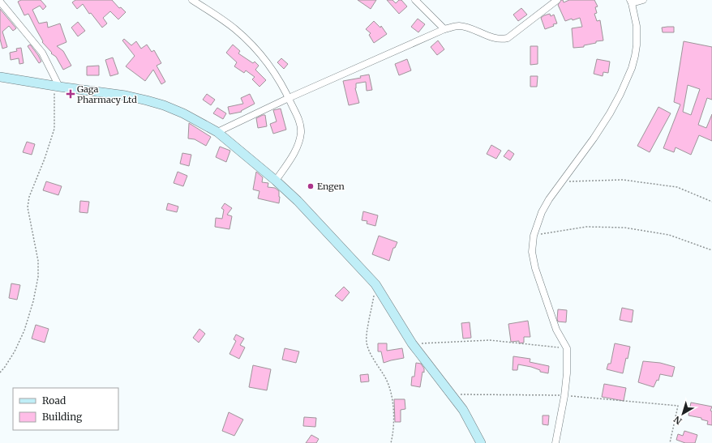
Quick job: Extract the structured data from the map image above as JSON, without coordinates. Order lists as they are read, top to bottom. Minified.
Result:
{"places":{"health":["Gaga Pharmacy Ltd"],"other":["Engen"]},"legend":["Road","Building"],"north":"bottom left"}
